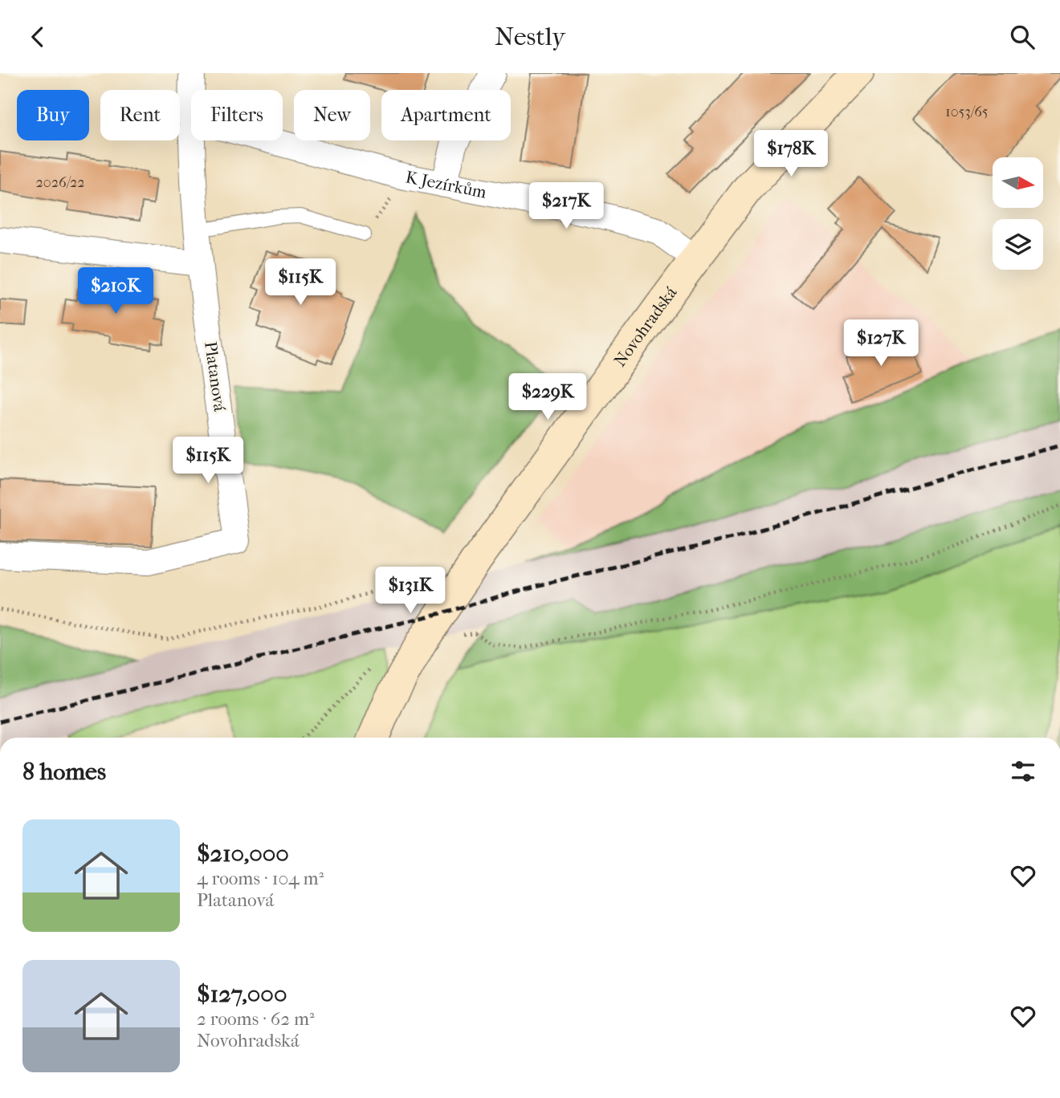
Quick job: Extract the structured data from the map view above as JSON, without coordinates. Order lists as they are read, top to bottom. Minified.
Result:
{"streets":{"main road":["Novohradská"],"street":["K Jezírkům","Platanová"]},"crossings":[["K Jezírkům","Novohradská"],["K Jezírkům","Platanová"]],"house_numbers":["1053/65","2026/22"],"north":"right","page":{"header":"Nestly","chip":["Buy","Rent","Filters","New","Apartment"],"price":["$178K","$217K","$115K","$210K","$127K","$229K","$115K","$131K"],"heading":"8 homes","list":[{"name":"$210,000","note":"4 rooms · 104 m² · Platanová"},{"name":"$127,000","note":"2 rooms · 62 m² · Novohradská"}]}}
